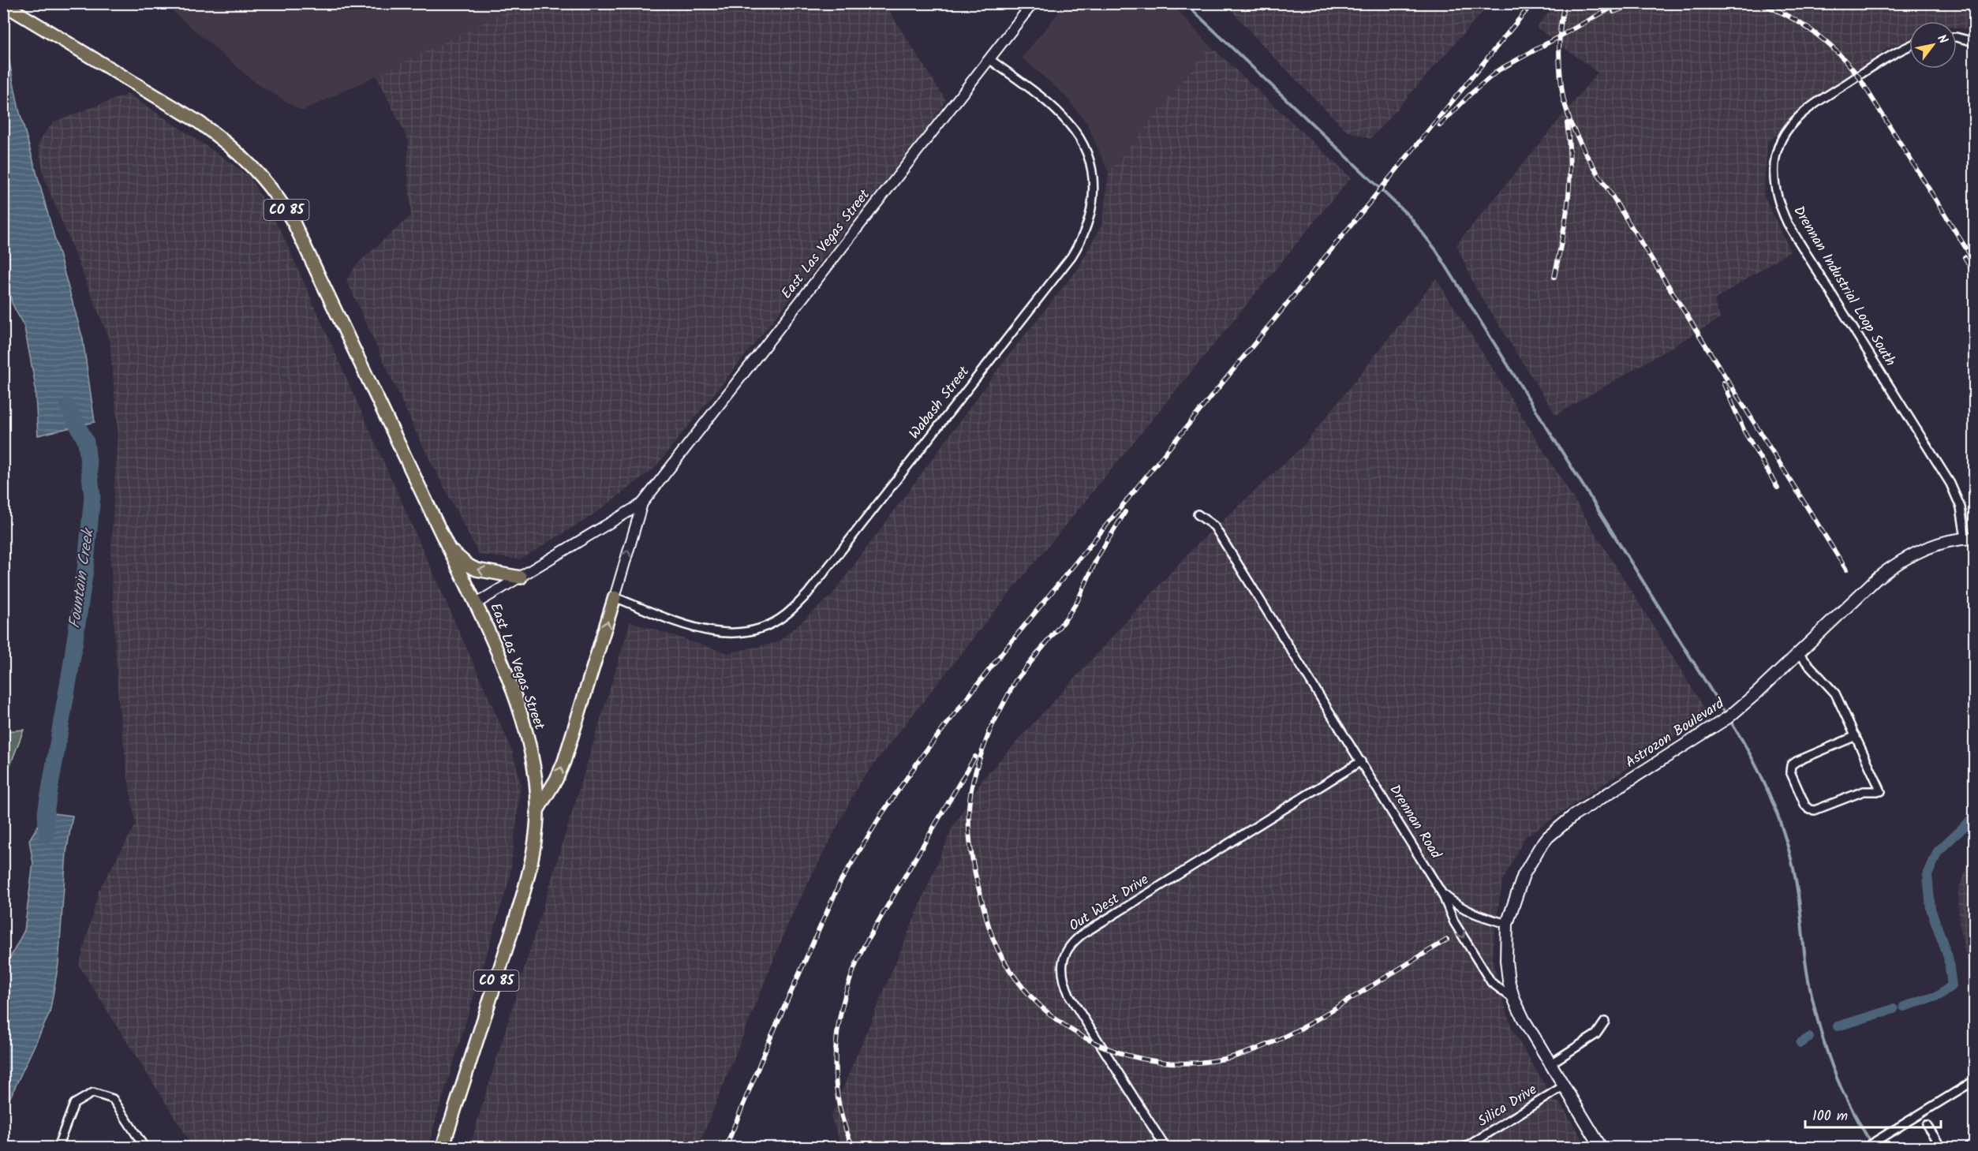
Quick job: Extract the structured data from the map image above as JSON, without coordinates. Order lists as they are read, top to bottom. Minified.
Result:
{"streets":{"main road":["CO 85","East Las Vegas Street","Astrozon Boulevard","Drennan Road"],"street":["Drennan Industrial Loop South","Wabash Street","Out West Drive","Silica Drive"]},"crossings":[["CO 85","East Las Vegas Street"],["East Las Vegas Street","Wabash Street"],["Drennan Industrial Loop South","Astrozon Boulevard"],["Astrozon Boulevard","Drennan Road"],["Drennan Road","Out West Drive"],["Drennan Road","Silica Drive"]],"water":["Fountain Creek"],"scale_bar":"100 m","north":"top right"}
